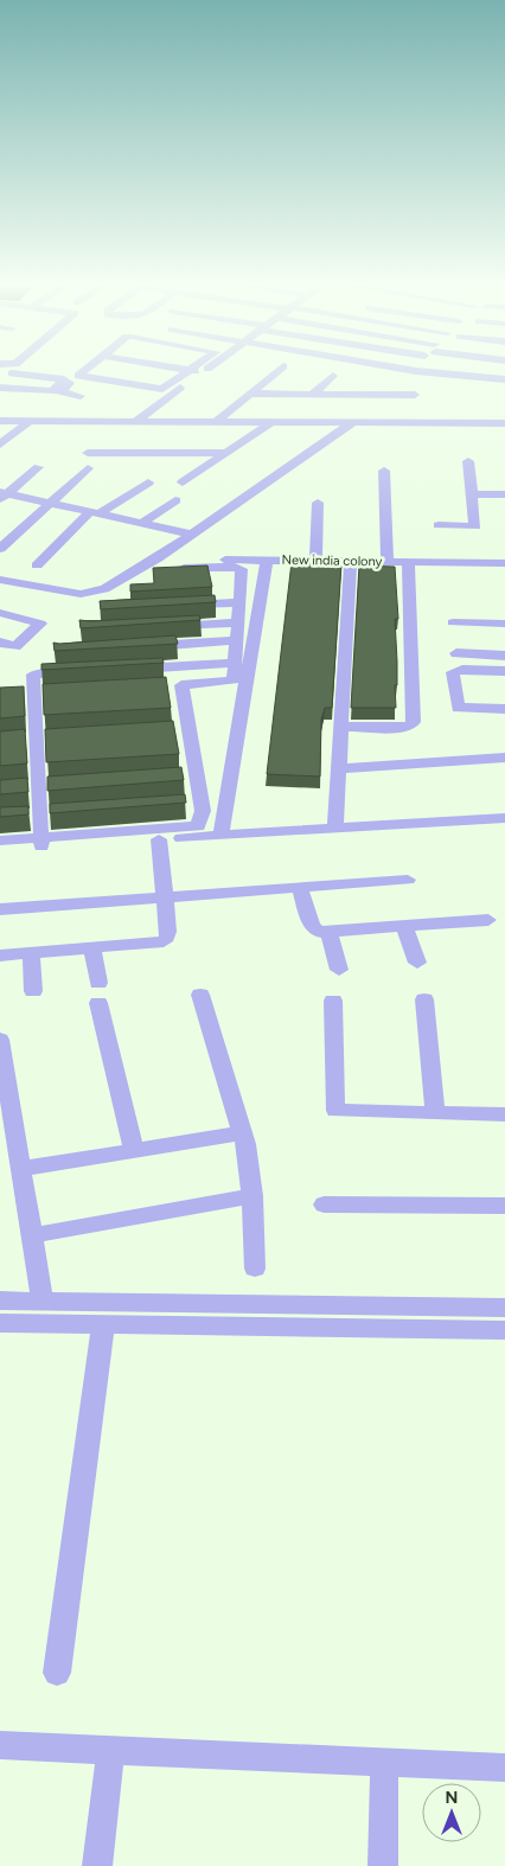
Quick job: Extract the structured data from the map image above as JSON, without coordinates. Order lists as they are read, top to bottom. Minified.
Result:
{"streets":{"street":["New india colony"]},"north":"top"}
